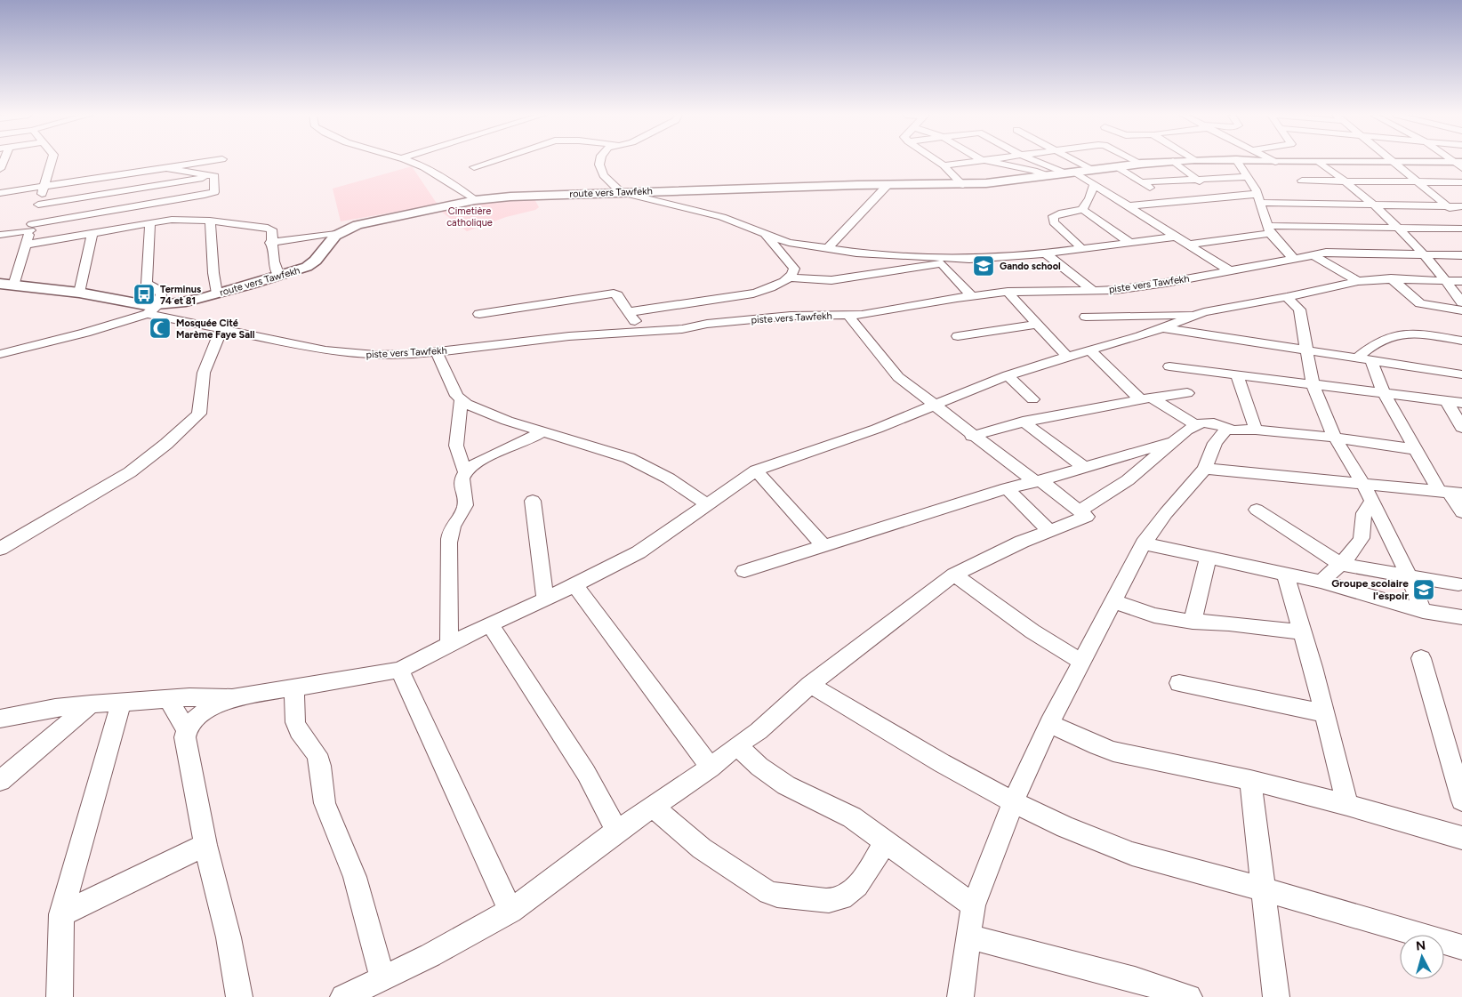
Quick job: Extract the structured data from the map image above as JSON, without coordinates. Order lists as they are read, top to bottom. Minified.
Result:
{"streets":{"street":["route vers Tawfekh","piste vers Tawfekh"]},"crossings":[["route vers Tawfekh","piste vers Tawfekh"]],"parks":["Cimetière catholique"],"places":{"school or university":["Gando school","Groupe scolaire l'espoir"],"bus stop":["Terminus 74 et 81"],"mosque":["Mosquée Cité Marème Faye Sall"]},"north":"top"}
